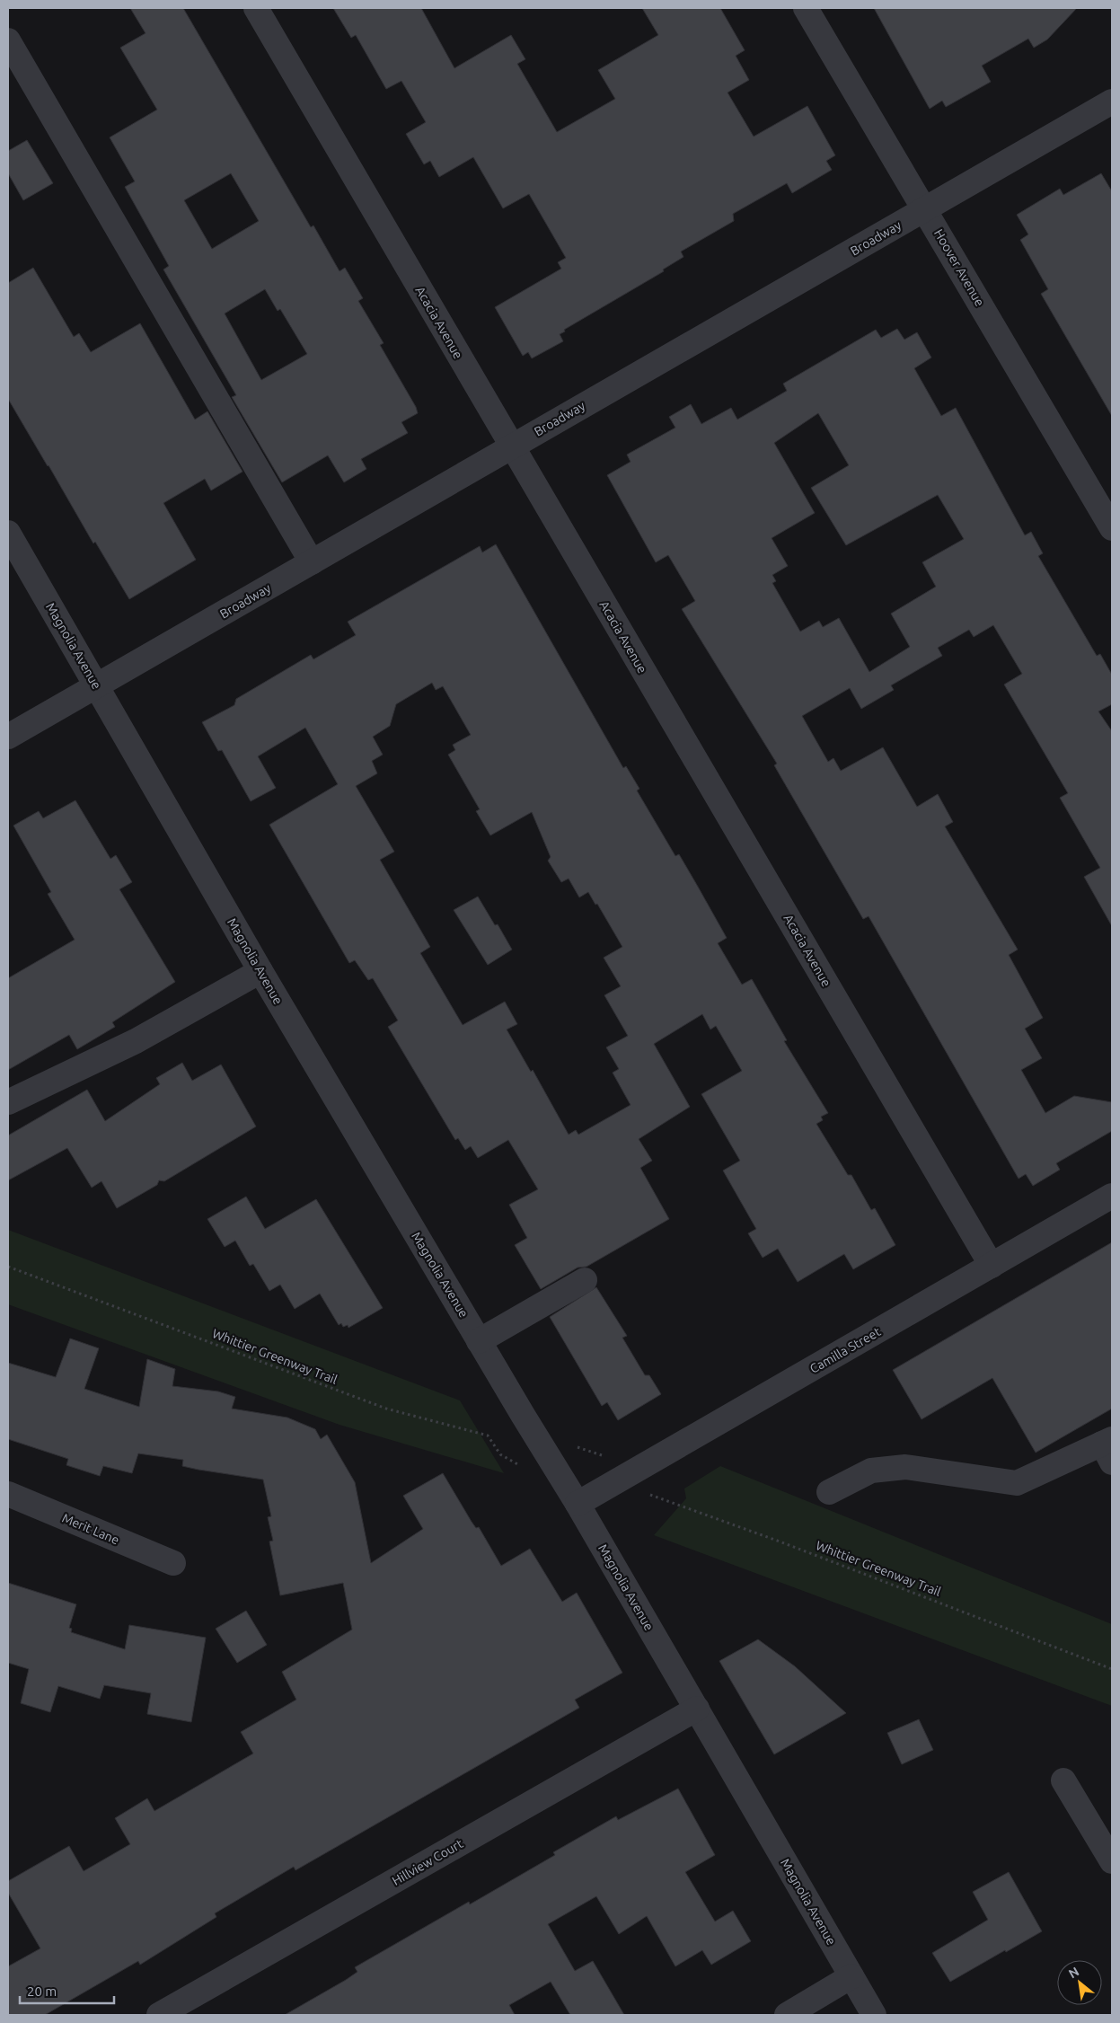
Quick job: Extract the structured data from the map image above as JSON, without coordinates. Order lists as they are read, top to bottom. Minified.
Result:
{"streets":{"street":["Broadway","Hoover Avenue","Acacia Avenue","Magnolia Avenue","Camilla Street","Merit Lane","Hillview Court"],"path":["Whittier Greenway Trail"]},"crossings":[["Broadway","Hoover Avenue"],["Broadway","Acacia Avenue"],["Broadway","Magnolia Avenue"],["Acacia Avenue","Camilla Street"],["Magnolia Avenue","Camilla Street"],["Magnolia Avenue","Hillview Court"]],"scale_bar":"20 m","north":"top left"}
